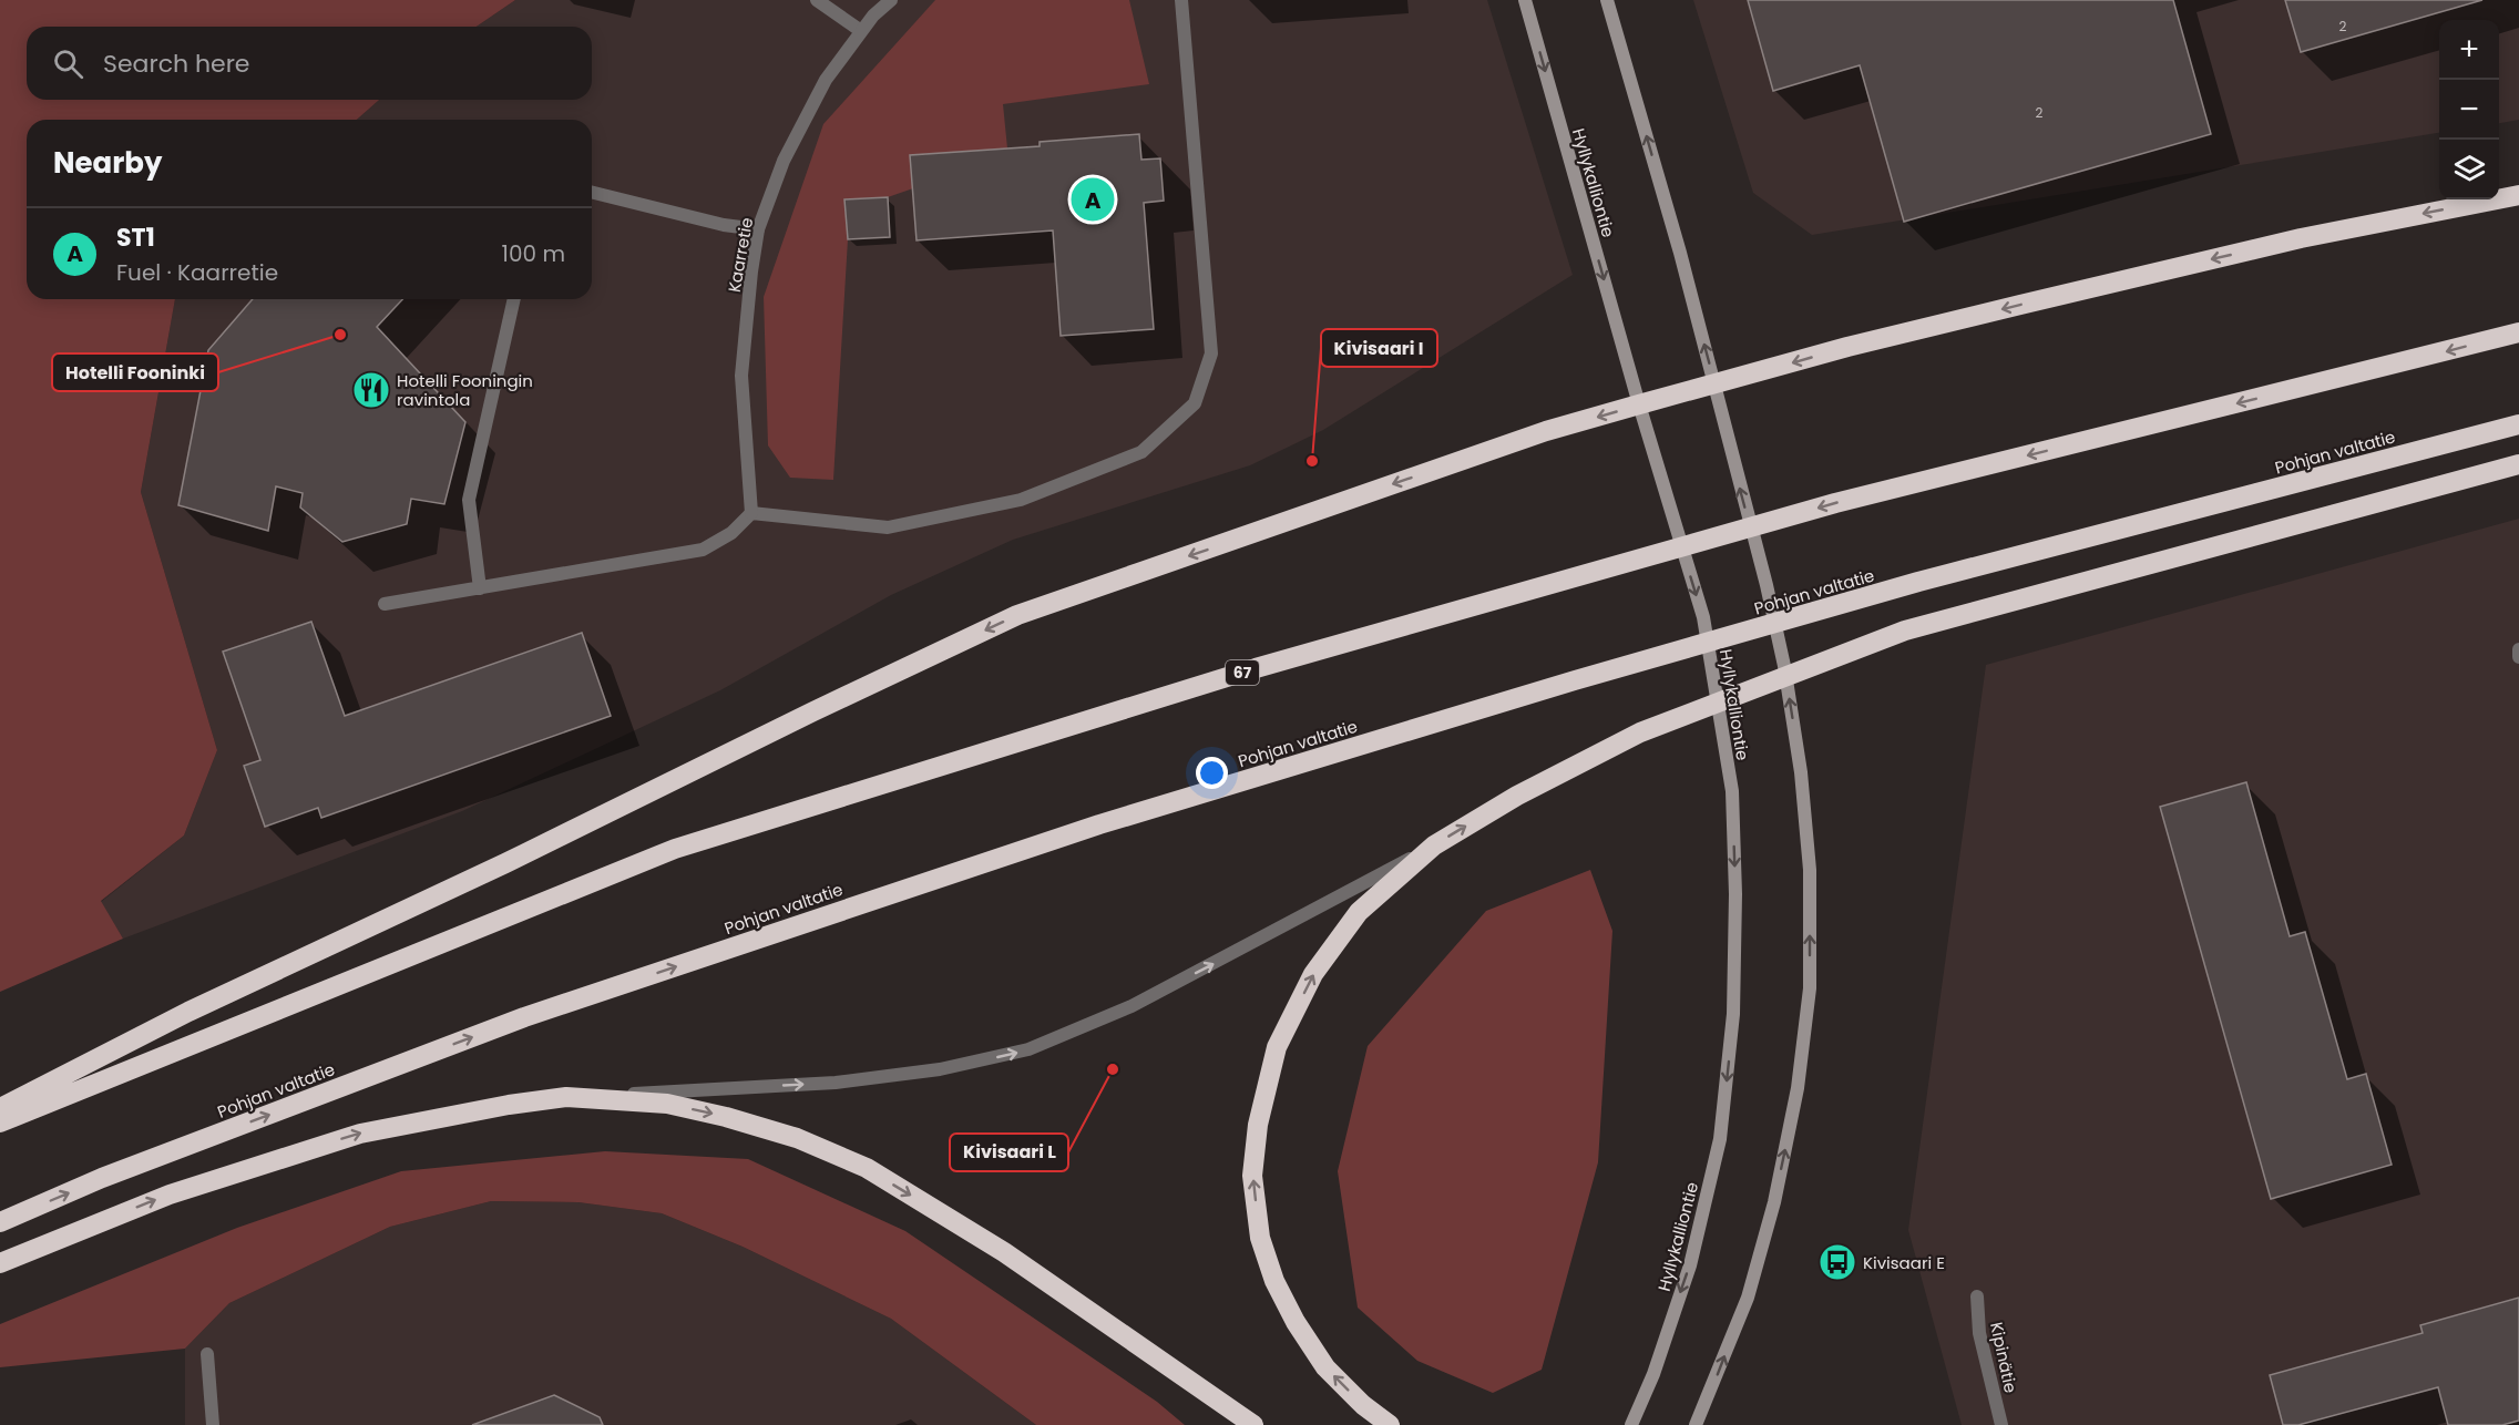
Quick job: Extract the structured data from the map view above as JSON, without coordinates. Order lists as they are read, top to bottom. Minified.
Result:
{"streets":{"highway":["Pohjan valtatie","67"],"main road":["Hyllykalliontie"],"street":["Kaarretie","Kipinätie"]},"places":{"other":["Hotelli Fooninki","Kivisaari I","Kivisaari L"],"restaurant":["Hotelli Fooningin ravintola"],"bus stop":["Kivisaari E"]},"house_numbers":["2","2"],"page":{"map_buttons":["+","−"],"search":"Search here","heading":"Nearby","pins":"A","list":[{"mark":"A","name":"ST1","note":"Fuel · Kaarretie","value":"100 m"}]}}
